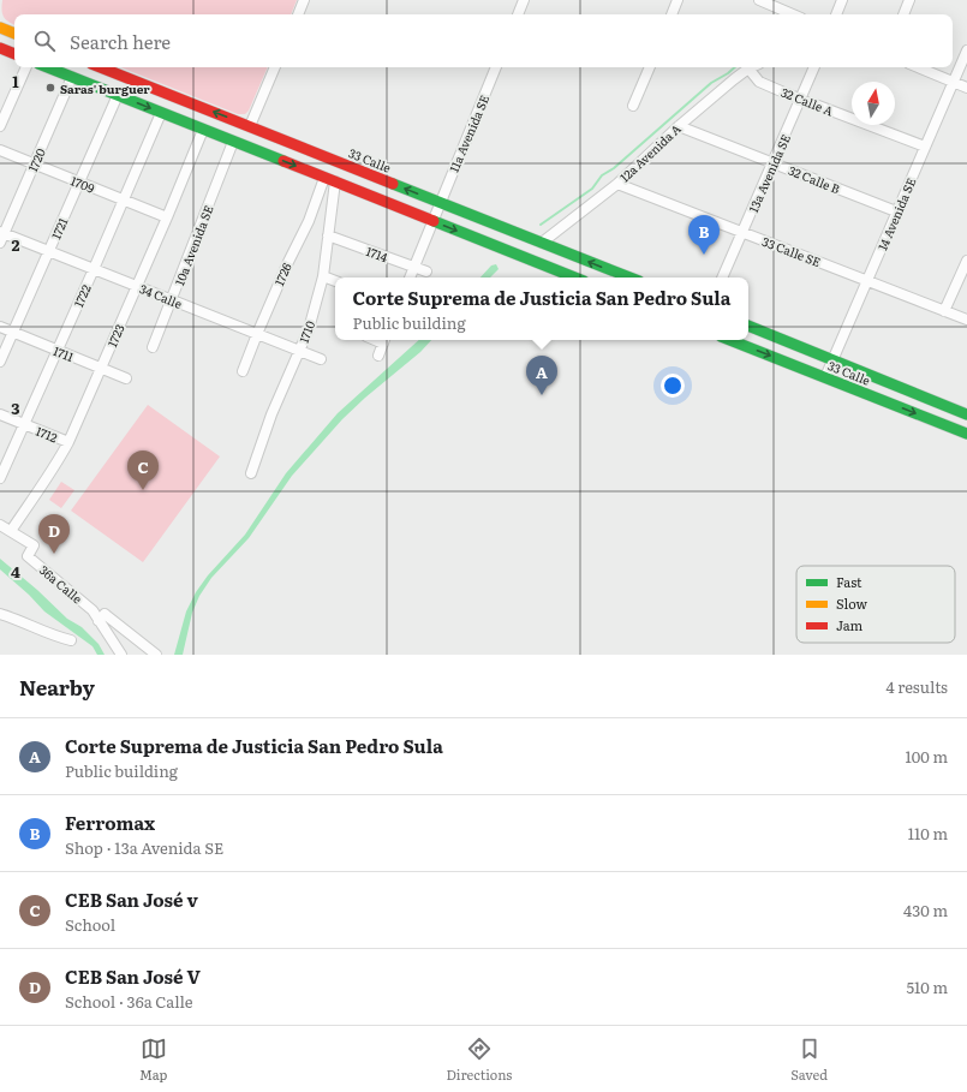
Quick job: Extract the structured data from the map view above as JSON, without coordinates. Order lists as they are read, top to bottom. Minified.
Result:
{"streets":{"main road":["33 Calle"],"street":["32 Calle A","11a Avenida SE","12a Avenida A","1720","13a Avenida SE","32 Calle B","1709","14 Avenida SE","1721","10a Avenida SE","33 Calle SE","1714","1726","1722","34 Calle","1710","1723","1711","1712","36a Calle"]},"crossings":[["32 Calle A","12a Avenida A"],["32 Calle A","13a Avenida SE"],["32 Calle A","14 Avenida SE"],["11a Avenida SE","33 Calle"],["11a Avenida SE","1714"],["12a Avenida A","33 Calle"],["12a Avenida A","32 Calle B"],["12a Avenida A","33 Calle SE"],["1720","1709"],["1720","34 Calle"],["33 Calle","14 Avenida SE"],["13a Avenida SE","32 Calle B"],["13a Avenida SE","33 Calle SE"],["32 Calle B","14 Avenida SE"],["1709","1721"],["1709","1722"],["1709","1723"],["14 Avenida SE","33 Calle SE"],["1721","34 Calle"],["1721","1711"],["10a Avenida SE","34 Calle"],["1714","1710"],["1726","34 Calle"],["1722","34 Calle"],["1722","1711"],["1722","1712"],["34 Calle","1710"],["34 Calle","1723"],["1723","1711"],["1723","1712"],["1723","36a Calle"]],"places":["Saras' burguer"],"legend":["Fast","Slow","Jam"],"north":"top","page":{"search":"Search here","pins":["B","A","C","D"],"popup":["Corte Suprema de Justicia San Pedro Sula","Public building"],"heading":["Nearby","4 results"],"list":[{"mark":"A","name":"Corte Suprema de Justicia San Pedro Sula","note":"Public building","value":"100 m"},{"mark":"B","name":"Ferromax","note":"Shop · 13a Avenida SE","value":"110 m"},{"mark":"C","name":"CEB San José v","note":"School","value":"430 m"},{"mark":"D","name":"CEB San José V","note":"School · 36a Calle","value":"510 m"}],"nav":["Map","Directions","Saved"]},"grid":{"rows":["1","2","3","4"]}}
